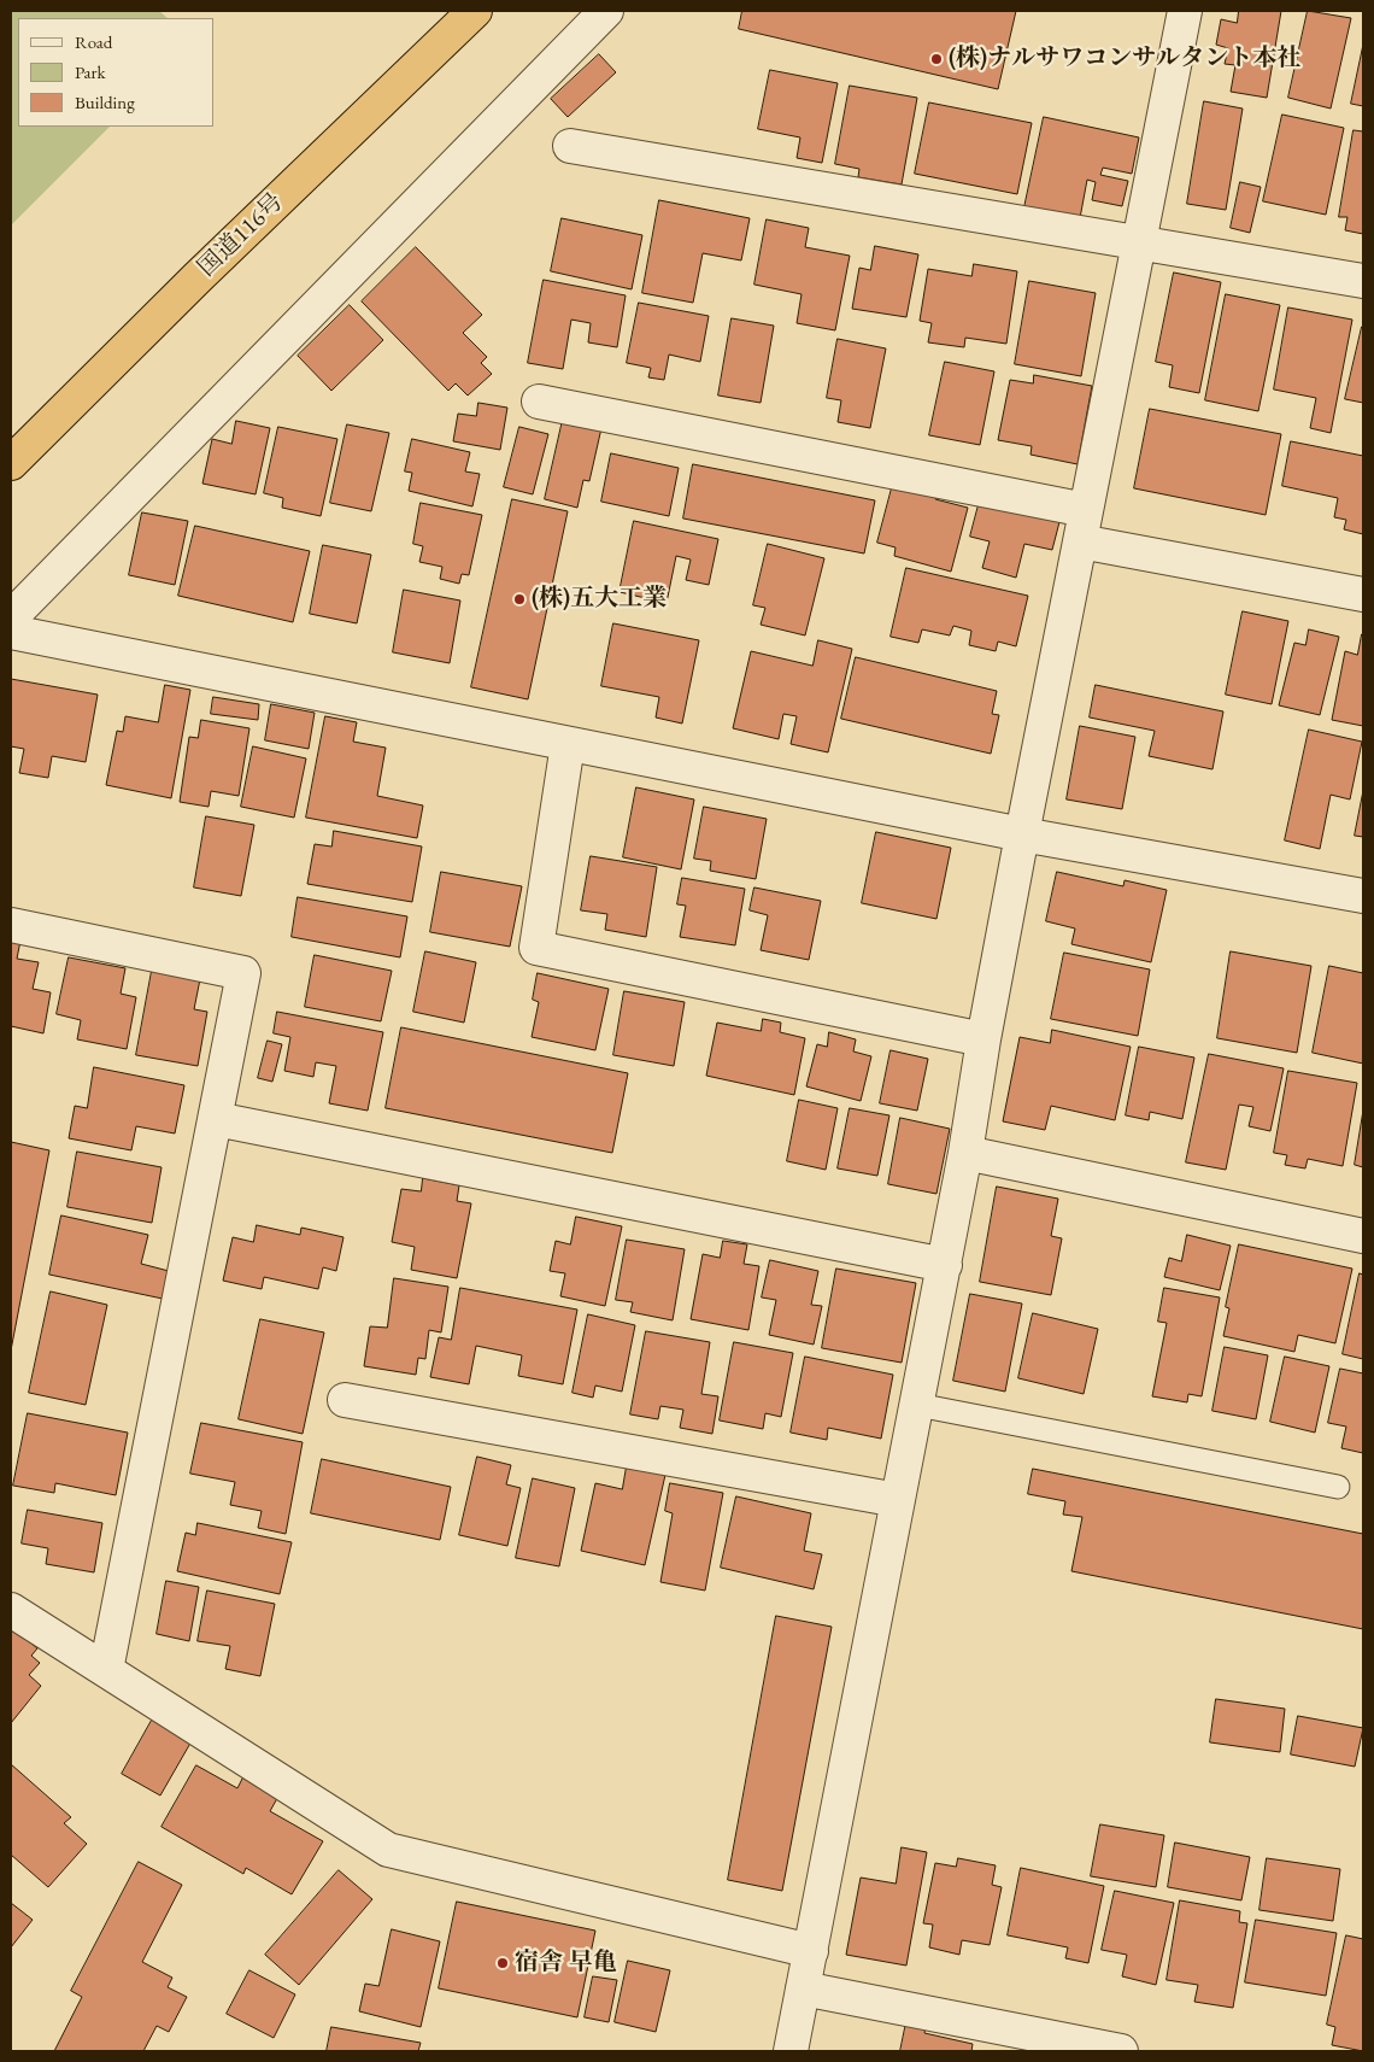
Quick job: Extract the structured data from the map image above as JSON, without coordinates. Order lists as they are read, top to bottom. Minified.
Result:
{"streets":{"highway":["国道116号"]},"places":["(株)ナルサワコンサルタント本社","(株)五大工業","宿舎 早亀"],"legend":["Road","Park","Building"]}
